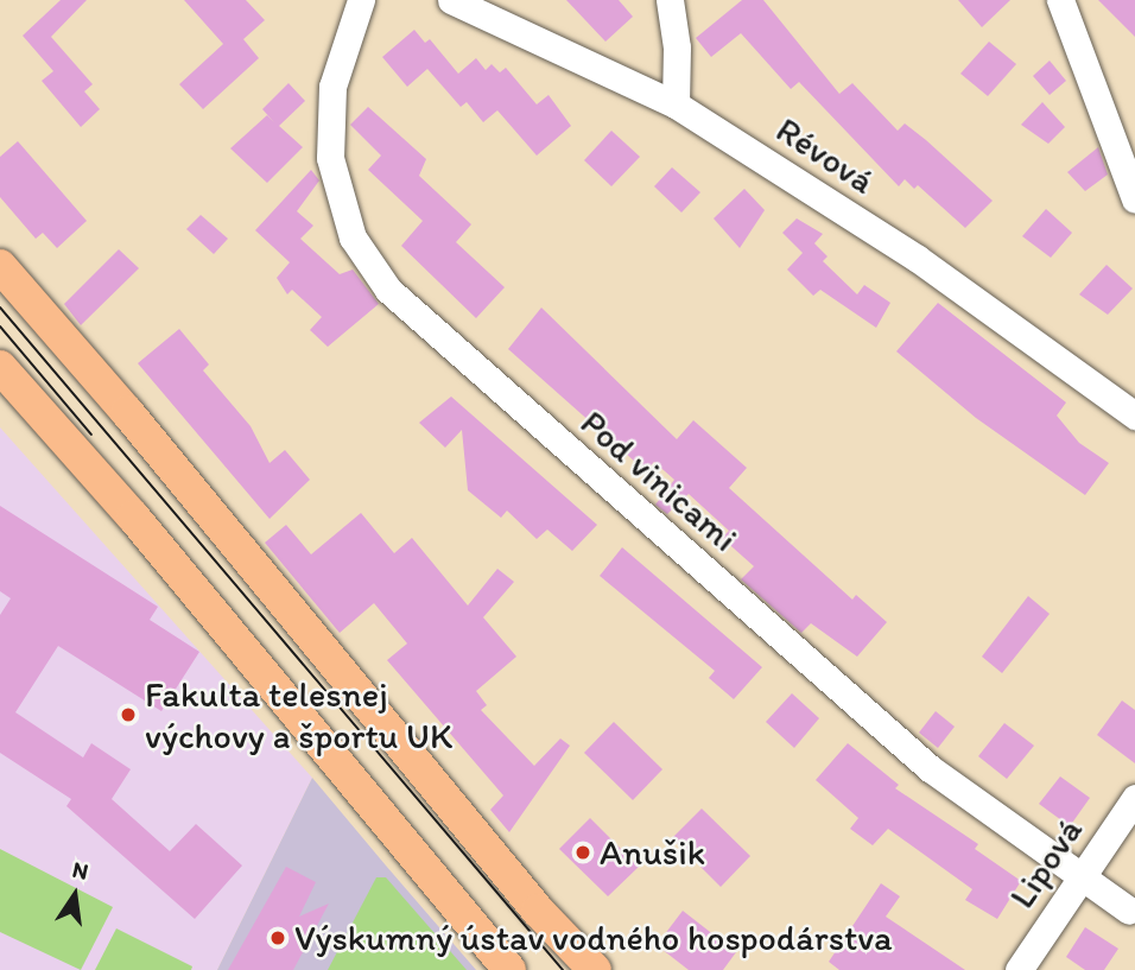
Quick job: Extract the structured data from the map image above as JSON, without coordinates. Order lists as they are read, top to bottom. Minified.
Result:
{"streets":{"street":["Révová","Pod vinicami","Lipová"]},"crossings":[["Pod vinicami","Lipová"]],"places":["Fakulta telesnej výchovy a športu UK","Anušik","Výskumný ústav vodného hospodárstva"],"north":"top"}
